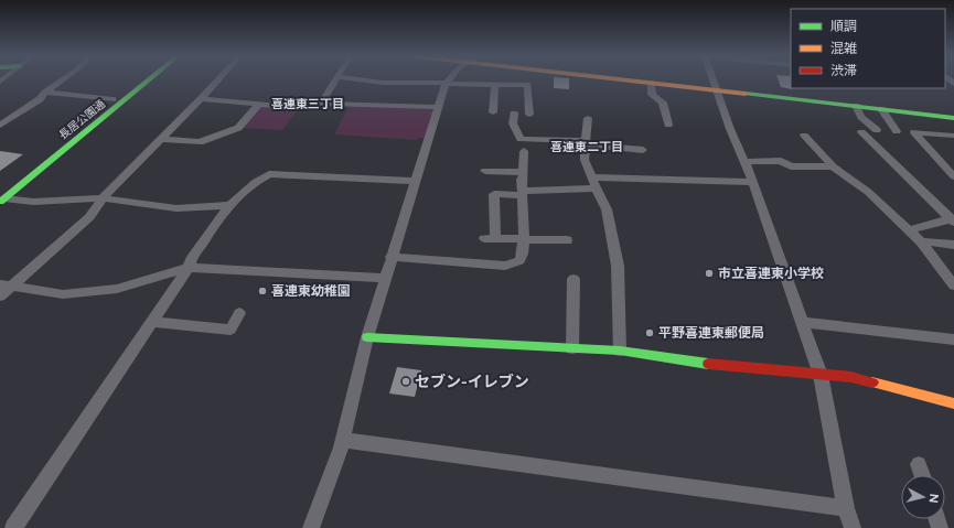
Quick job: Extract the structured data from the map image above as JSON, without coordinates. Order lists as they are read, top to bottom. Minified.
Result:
{"streets":{"street":["長居公園通"]},"districts":["喜連東三丁目","喜連東二丁目"],"places":["市立喜連東小学校","喜連東幼稚園","平野喜連東郵便局","セブン-イレブン"],"legend":["順調","混雑","渋滞"],"north":"right"}
